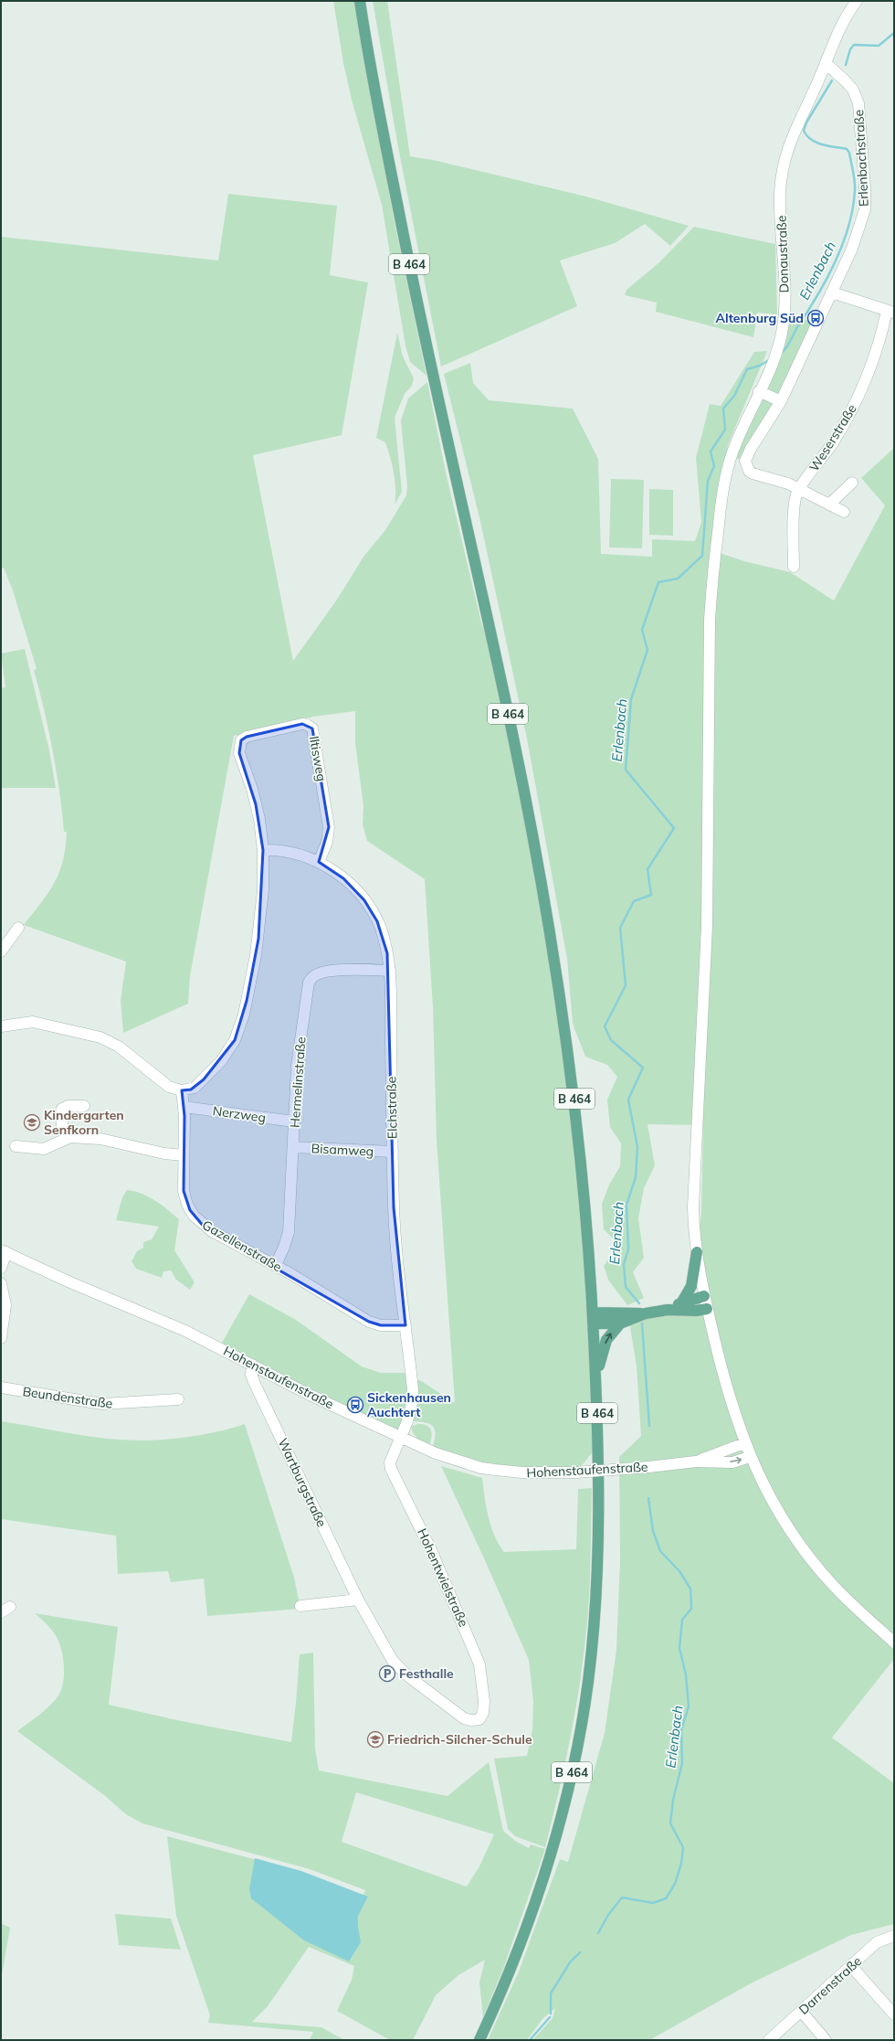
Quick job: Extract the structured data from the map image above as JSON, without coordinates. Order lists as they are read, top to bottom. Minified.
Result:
{"streets":{"main road":["B 464"],"street":["Erlenbachstraße","Donaustraße","Weserstraße","Iltisweg","Hermelinstraße","Elchstraße","Nerzweg","Bisamweg","Gazellenstraße","Hohenstaufenstraße","Beundenstraße","Wartburgstraße","Hohentwielstraße","Darrenstraße"]},"crossings":[["Erlenbachstraße","Donaustraße"],["Erlenbachstraße","Weserstraße"],["Donaustraße","Hohenstaufenstraße"],["Iltisweg","Elchstraße"],["Hermelinstraße","Elchstraße"],["Hermelinstraße","Nerzweg"],["Hermelinstraße","Bisamweg"],["Hermelinstraße","Gazellenstraße"],["Elchstraße","Bisamweg"],["Elchstraße","Gazellenstraße"],["Elchstraße","Hohenstaufenstraße"],["Elchstraße","Hohentwielstraße"],["Nerzweg","Gazellenstraße"],["Hohenstaufenstraße","Wartburgstraße"],["Hohenstaufenstraße","Hohentwielstraße"],["Wartburgstraße","Hohentwielstraße"]],"water":["Erlenbach"],"places":{"bus stop":["Altenburg Süd","Sickenhausen Auchtert"],"school or university":["Kindergarten Senfkorn","Friedrich-Silcher-Schule"],"parking":["Festhalle"]}}
